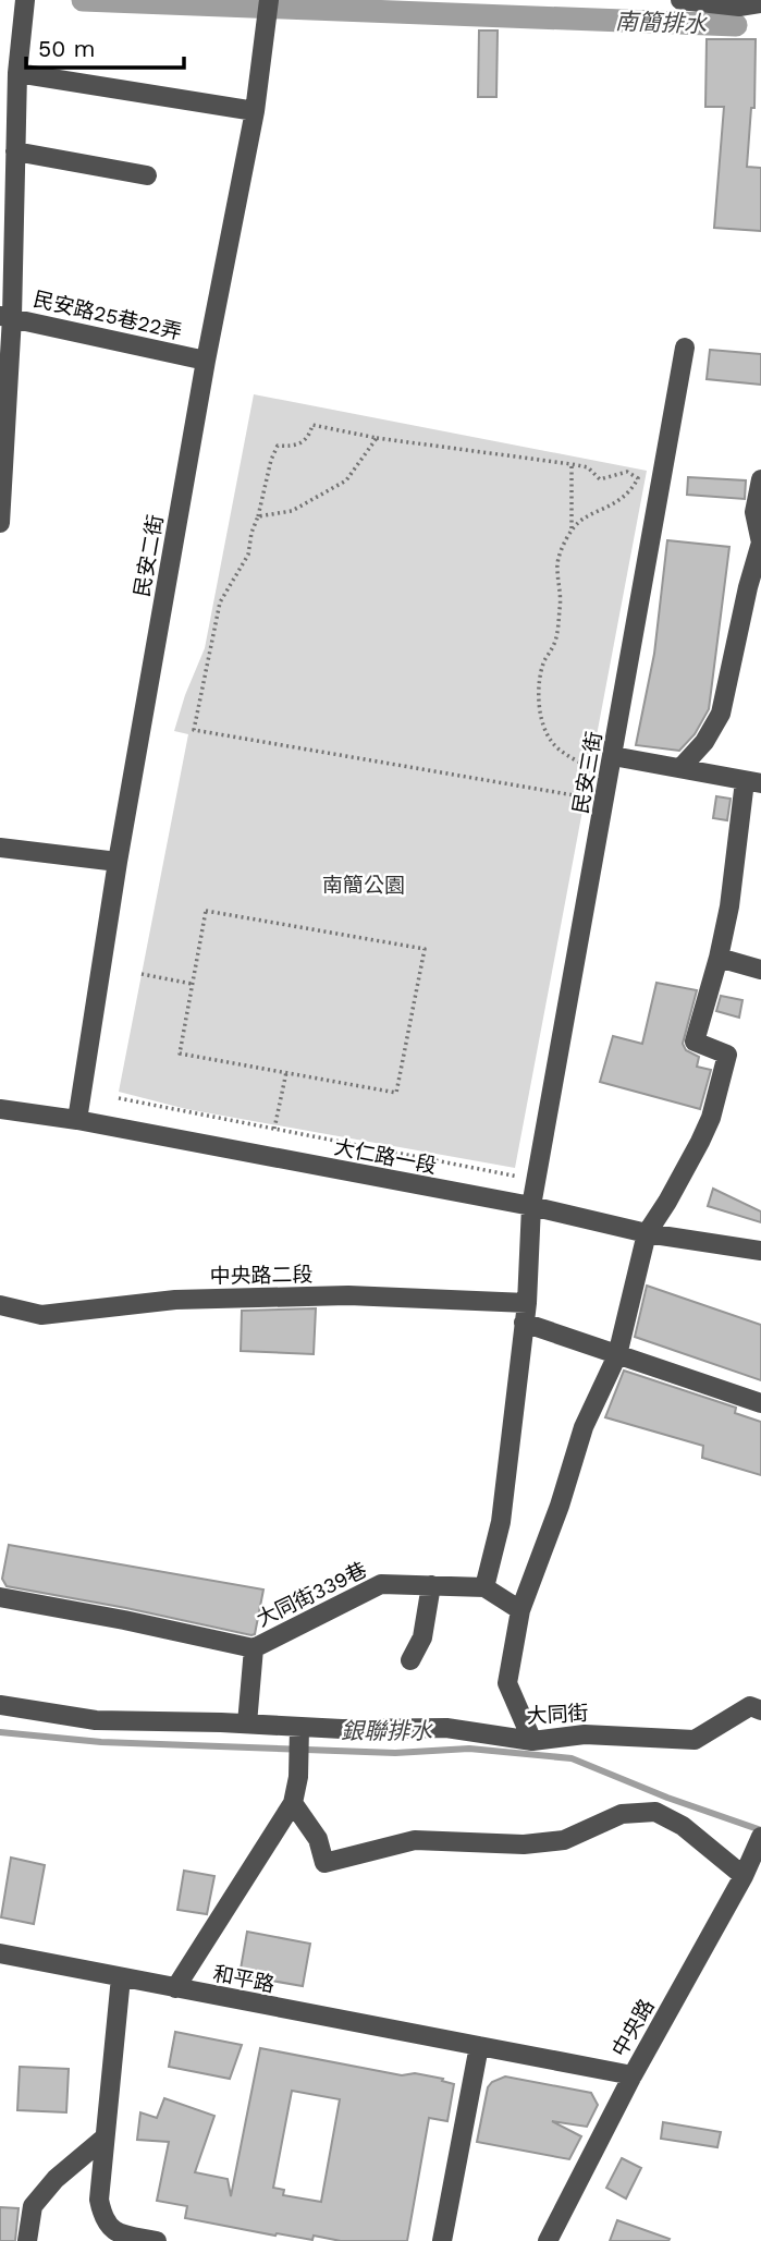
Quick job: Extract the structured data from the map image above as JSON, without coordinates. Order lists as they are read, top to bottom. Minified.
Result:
{"streets":{"street":["民安路25巷22弄","民安二街","民安三街","大仁路一段","中央路二段","大同街339巷","大同街","和平路","中央路"]},"crossings":[["民安路25巷22弄","民安二街"],["民安二街","大仁路一段"],["民安三街","大仁路一段"],["和平路","中央路"]],"water":["南簡排水","銀聯排水"],"parks":["南簡公園"],"scale_bar":"50 m"}
